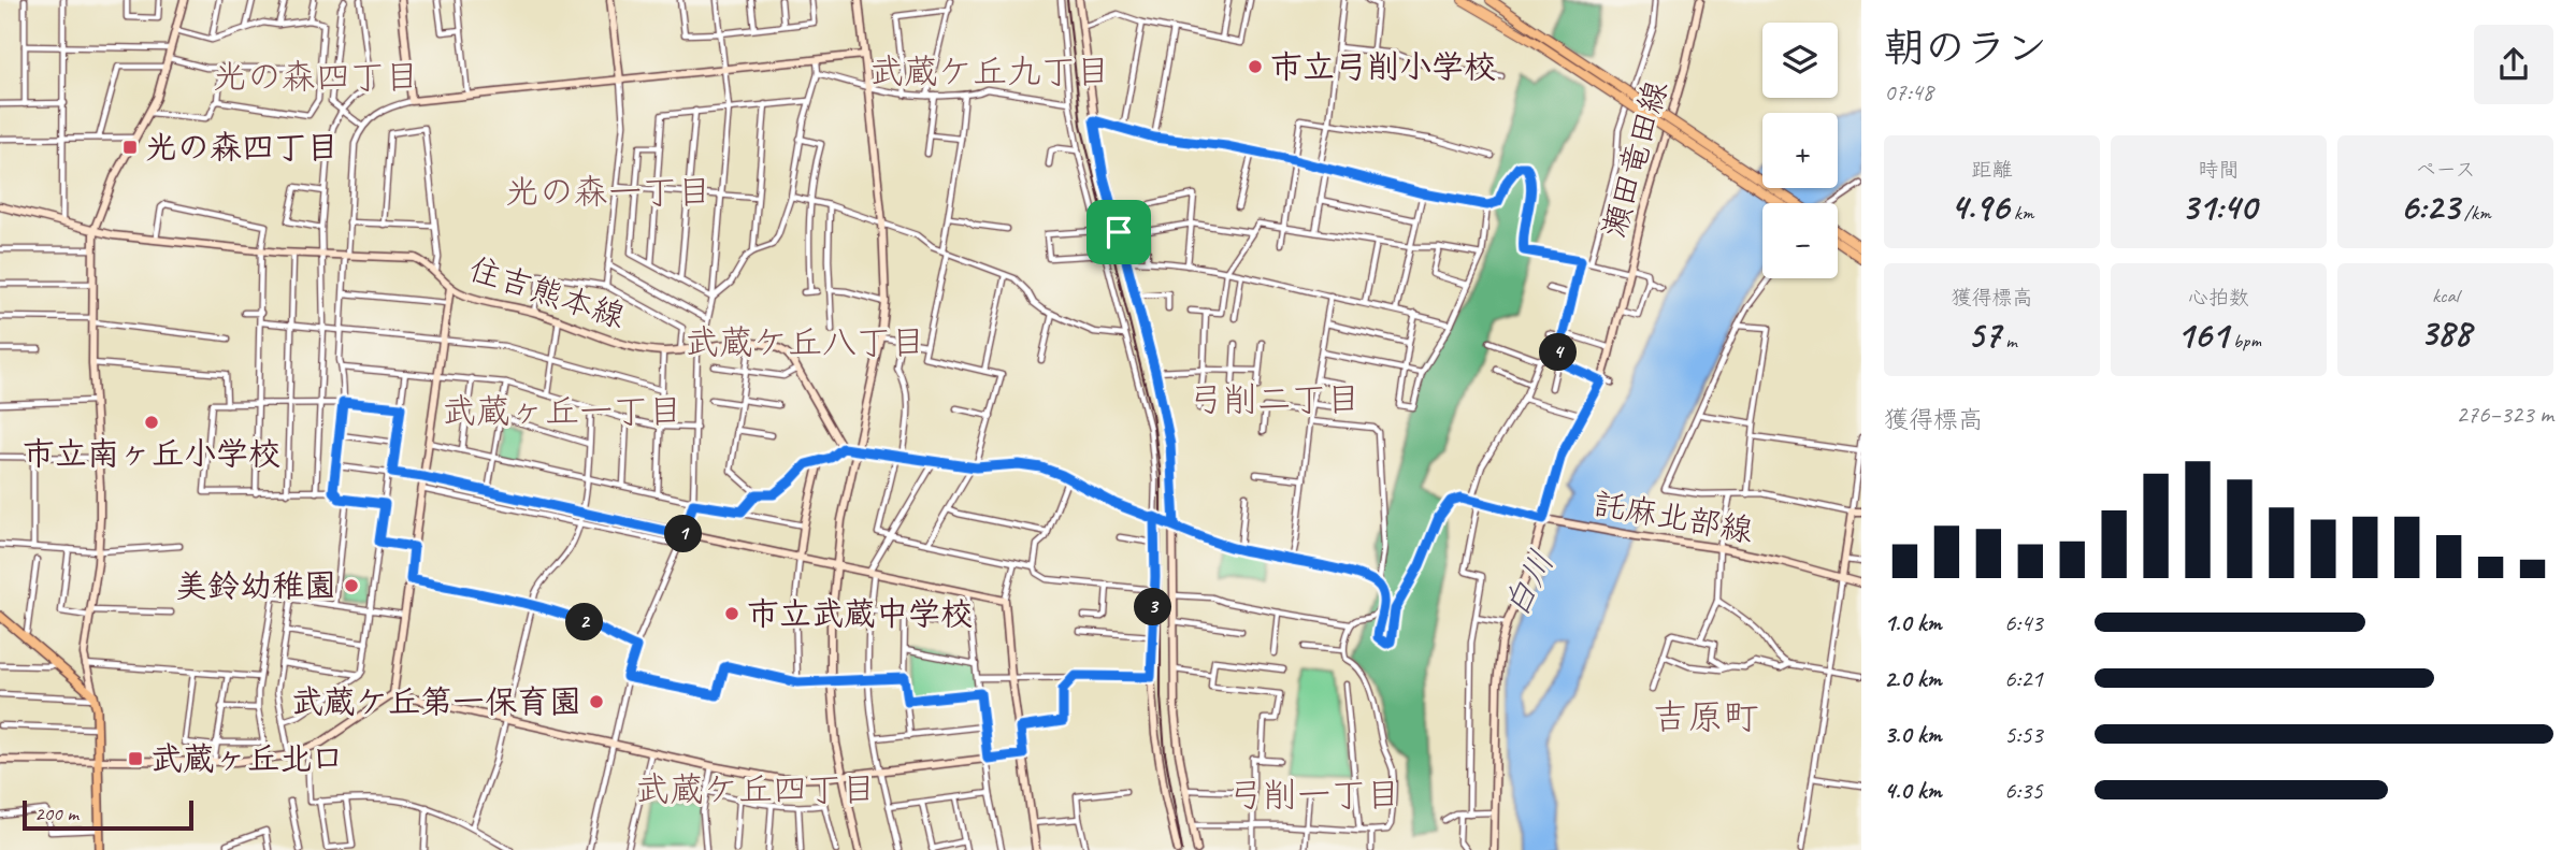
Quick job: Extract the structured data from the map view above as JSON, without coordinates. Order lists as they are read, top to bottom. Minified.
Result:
{"streets":{"street":["瀬田竜田線","住吉熊本線","託麻北部線"]},"crossings":[["瀬田竜田線","託麻北部線"]],"districts":["武蔵ケ丘九丁目","光の森四丁目","光の森一丁目","武蔵ケ丘八丁目","弓削二丁目","武蔵ヶ丘一丁目","吉原町","武蔵ケ丘四丁目","弓削一丁目"],"water":["白川"],"places":{"other":["市立弓削小学校","市立南ヶ丘小学校","美鈴幼稚園","市立武蔵中学校","武蔵ケ丘第一保育園"],"transit":["光の森四丁目","武蔵ヶ丘北口"]},"scale_bar":"200 m","page":{"heading":["朝のラン","07:48"],"map_buttons":["+","−"],"stats":[["距離","4.96 km"],["時間","31:40"],["ペース","6:23 /km"],["獲得標高","57 m"],["心拍数","161 bpm"],["kcal","388"]],"pins":["4","1","3","2"],"chart":["獲得標高","276–323 m"],"list":[{"name":"1.0 km","note":"6:43"},{"name":"2.0 km","note":"6:21"},{"name":"3.0 km","note":"5:53"},{"name":"4.0 km","note":"6:35"}],"scale":"200 m"}}
